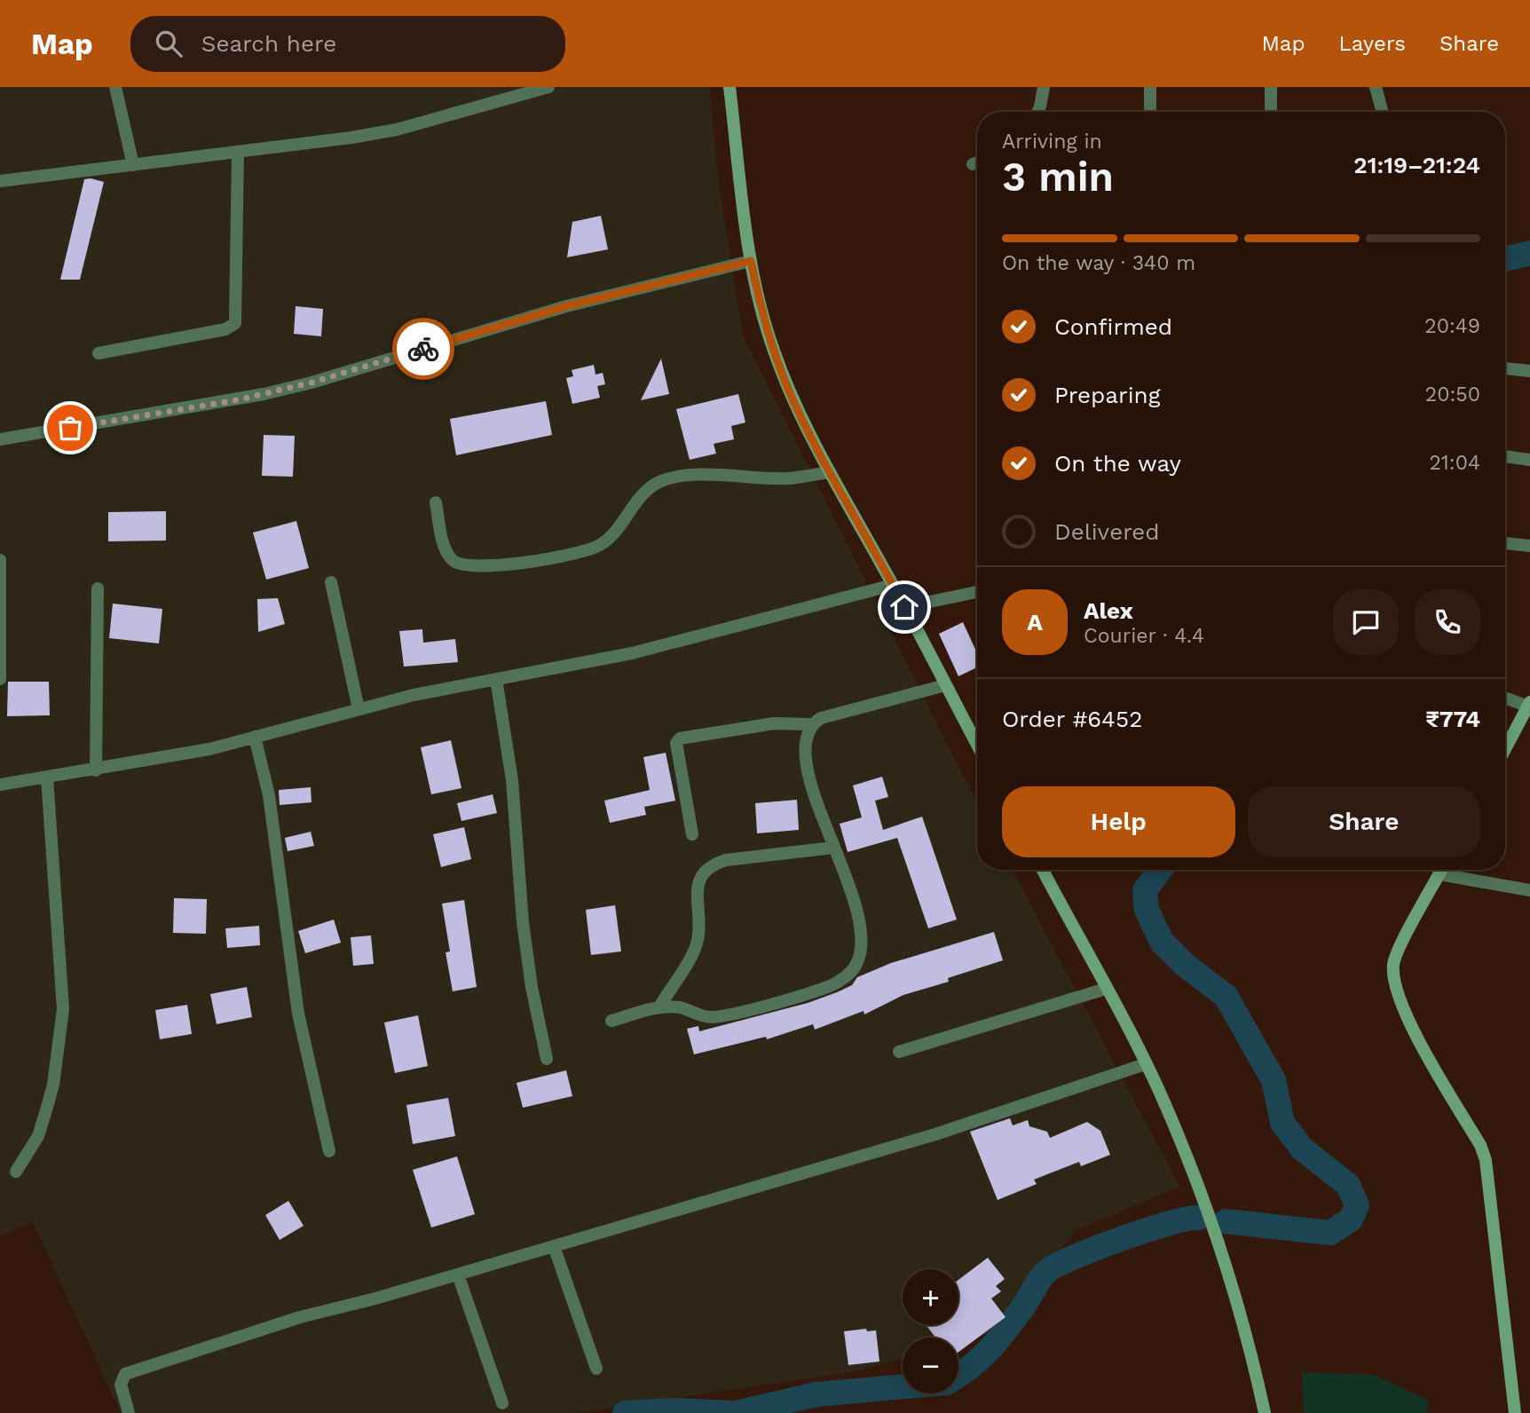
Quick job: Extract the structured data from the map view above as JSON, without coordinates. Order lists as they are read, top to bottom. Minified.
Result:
{"page":{"header":"Map","search":"Search here","nav":["Map","Layers","Share"],"heading":["3 min","Arriving in","21:19–21:24"],"panel":["Alex","Courier · 4.4","Order #6452","₹774"],"bar":"On the way · 340 m","list":[["Confirmed","20:49"],["Preparing","20:50"],["On the way","21:04"],"Delivered"],"round":"A","buttons":["Help","Share"],"map_buttons":["+","−"]}}
